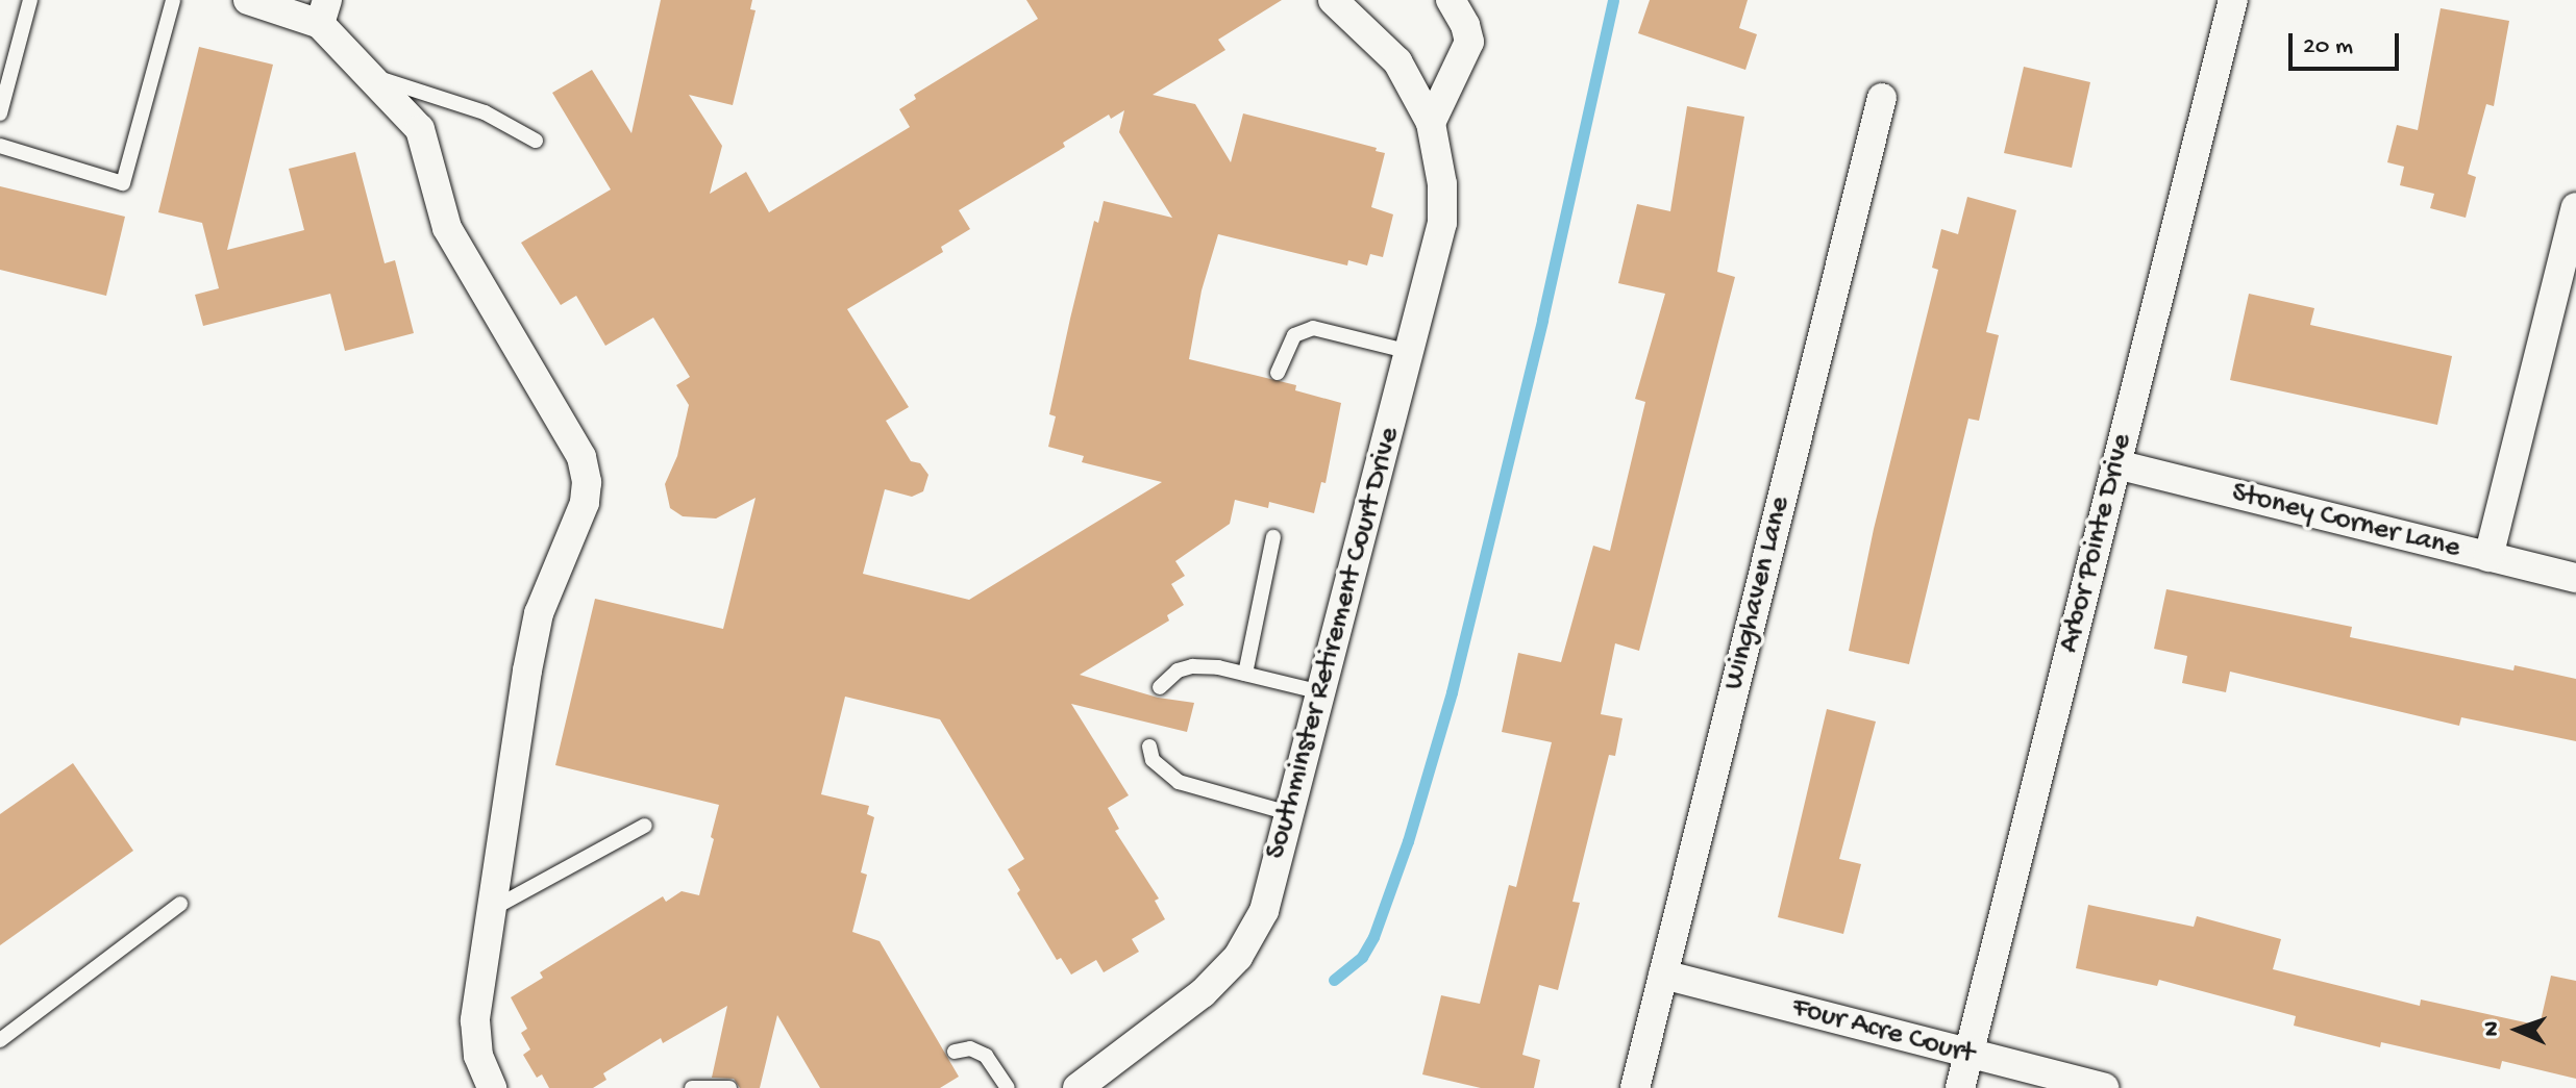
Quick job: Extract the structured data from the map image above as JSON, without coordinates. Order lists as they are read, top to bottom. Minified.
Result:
{"streets":{"street":["Stoney Corner Lane","Arbor Pointe Drive","Winghaven Lane","Southminster Retirement Court Drive","Four Acre Court"]},"crossings":[["Stoney Corner Lane","Arbor Pointe Drive"],["Arbor Pointe Drive","Four Acre Court"],["Winghaven Lane","Four Acre Court"]],"scale_bar":"20 m","north":"left"}
